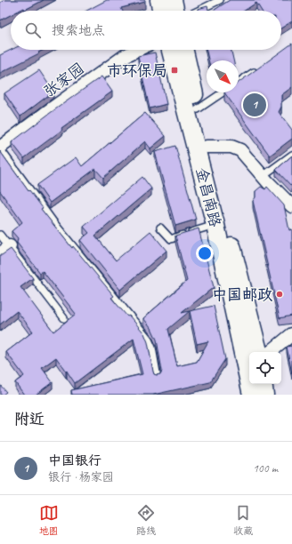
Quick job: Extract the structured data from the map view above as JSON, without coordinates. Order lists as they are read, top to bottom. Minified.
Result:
{"streets":{"street":["张家园","金昌南路"]},"places":{"transit":["市环保局"],"other":["中国邮政"]},"north":"bottom right","page":{"search":"搜索地点","pins":"1","heading":"附近","list":[{"mark":"1","name":"中国银行","note":"银行 · 杨家园","value":"100 m"}],"nav":["地图","路线","收藏"]}}
